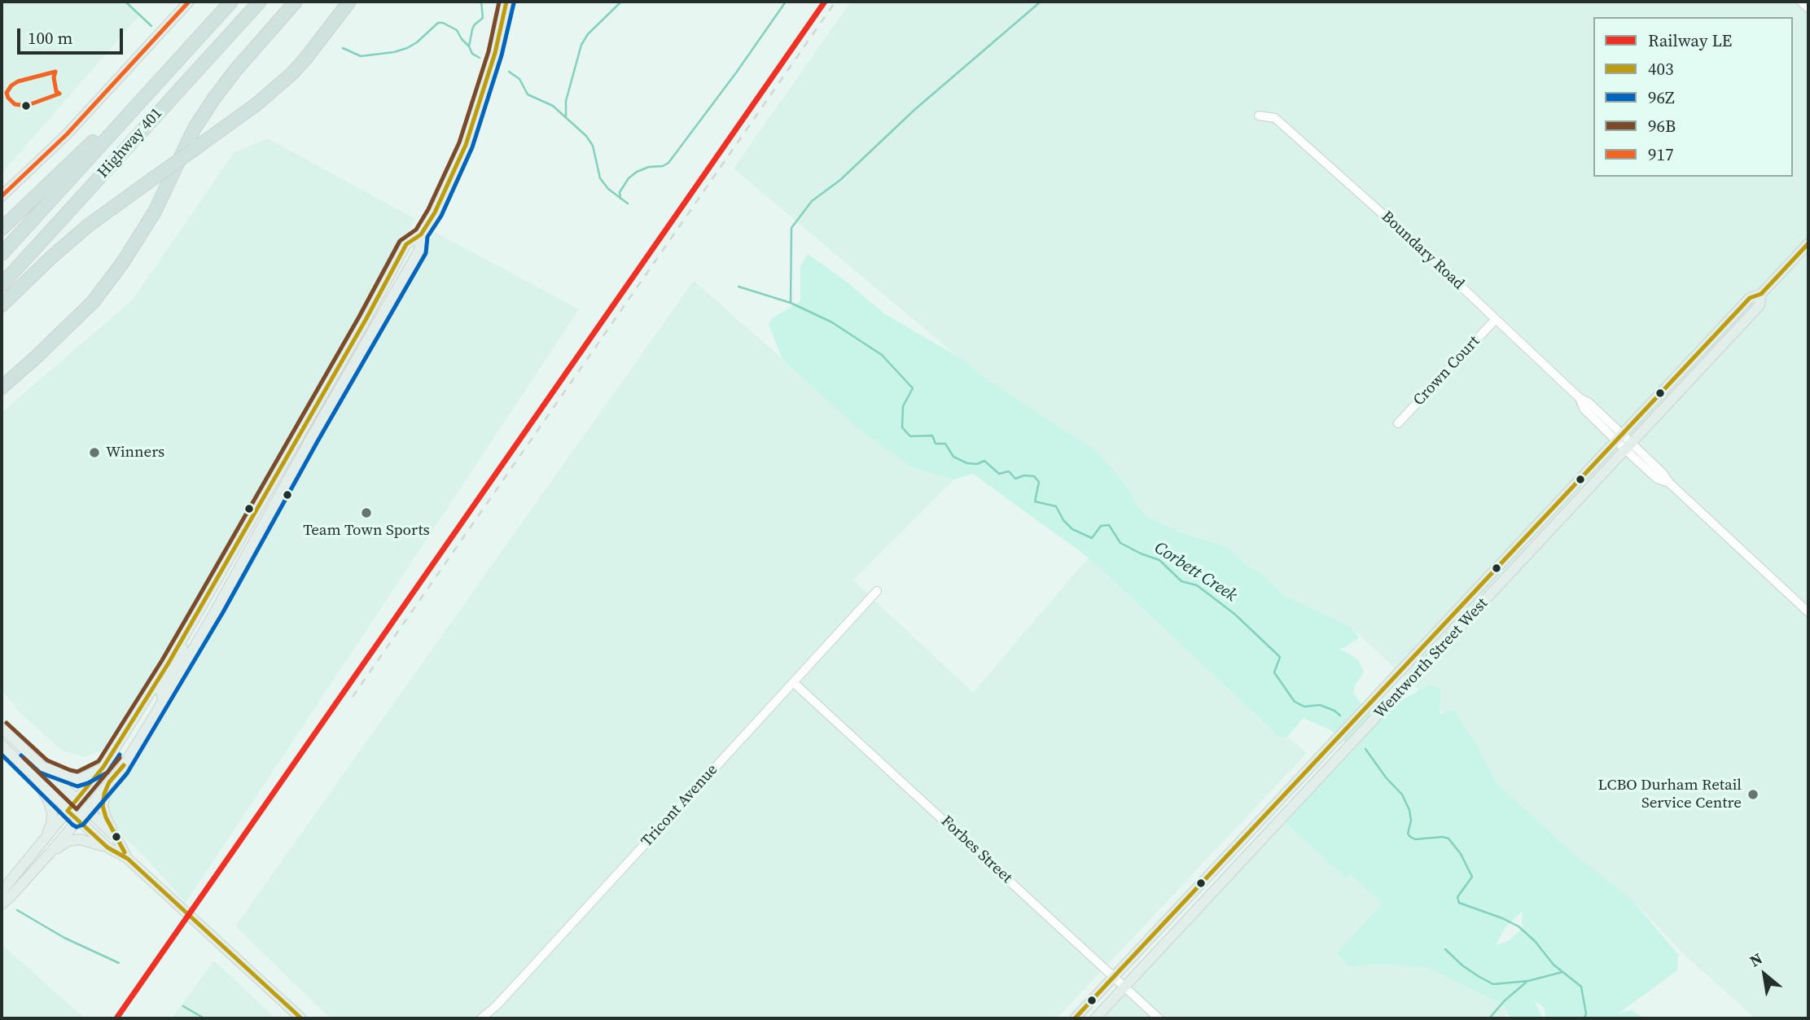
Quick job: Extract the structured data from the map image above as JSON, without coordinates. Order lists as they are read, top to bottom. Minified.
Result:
{"streets":{"highway":["Highway 401"],"main road":["Wentworth Street West"],"street":["Boundary Road","Crown Court","Tricont Avenue","Forbes Street"]},"crossings":[["Boundary Road","Crown Court"],["Boundary Road","Wentworth Street West"],["Wentworth Street West","Forbes Street"],["Tricont Avenue","Forbes Street"]],"water":["Corbett Creek"],"places":["Winners","Team Town Sports","LCBO Durham Retail Service Centre"],"lines":["rail line LE","transit line 403","transit line 96B","transit line 917","transit line 96Z"],"legend":["Railway LE","403","96Z","96B","917"],"scale_bar":"100 m","north":"top left"}
